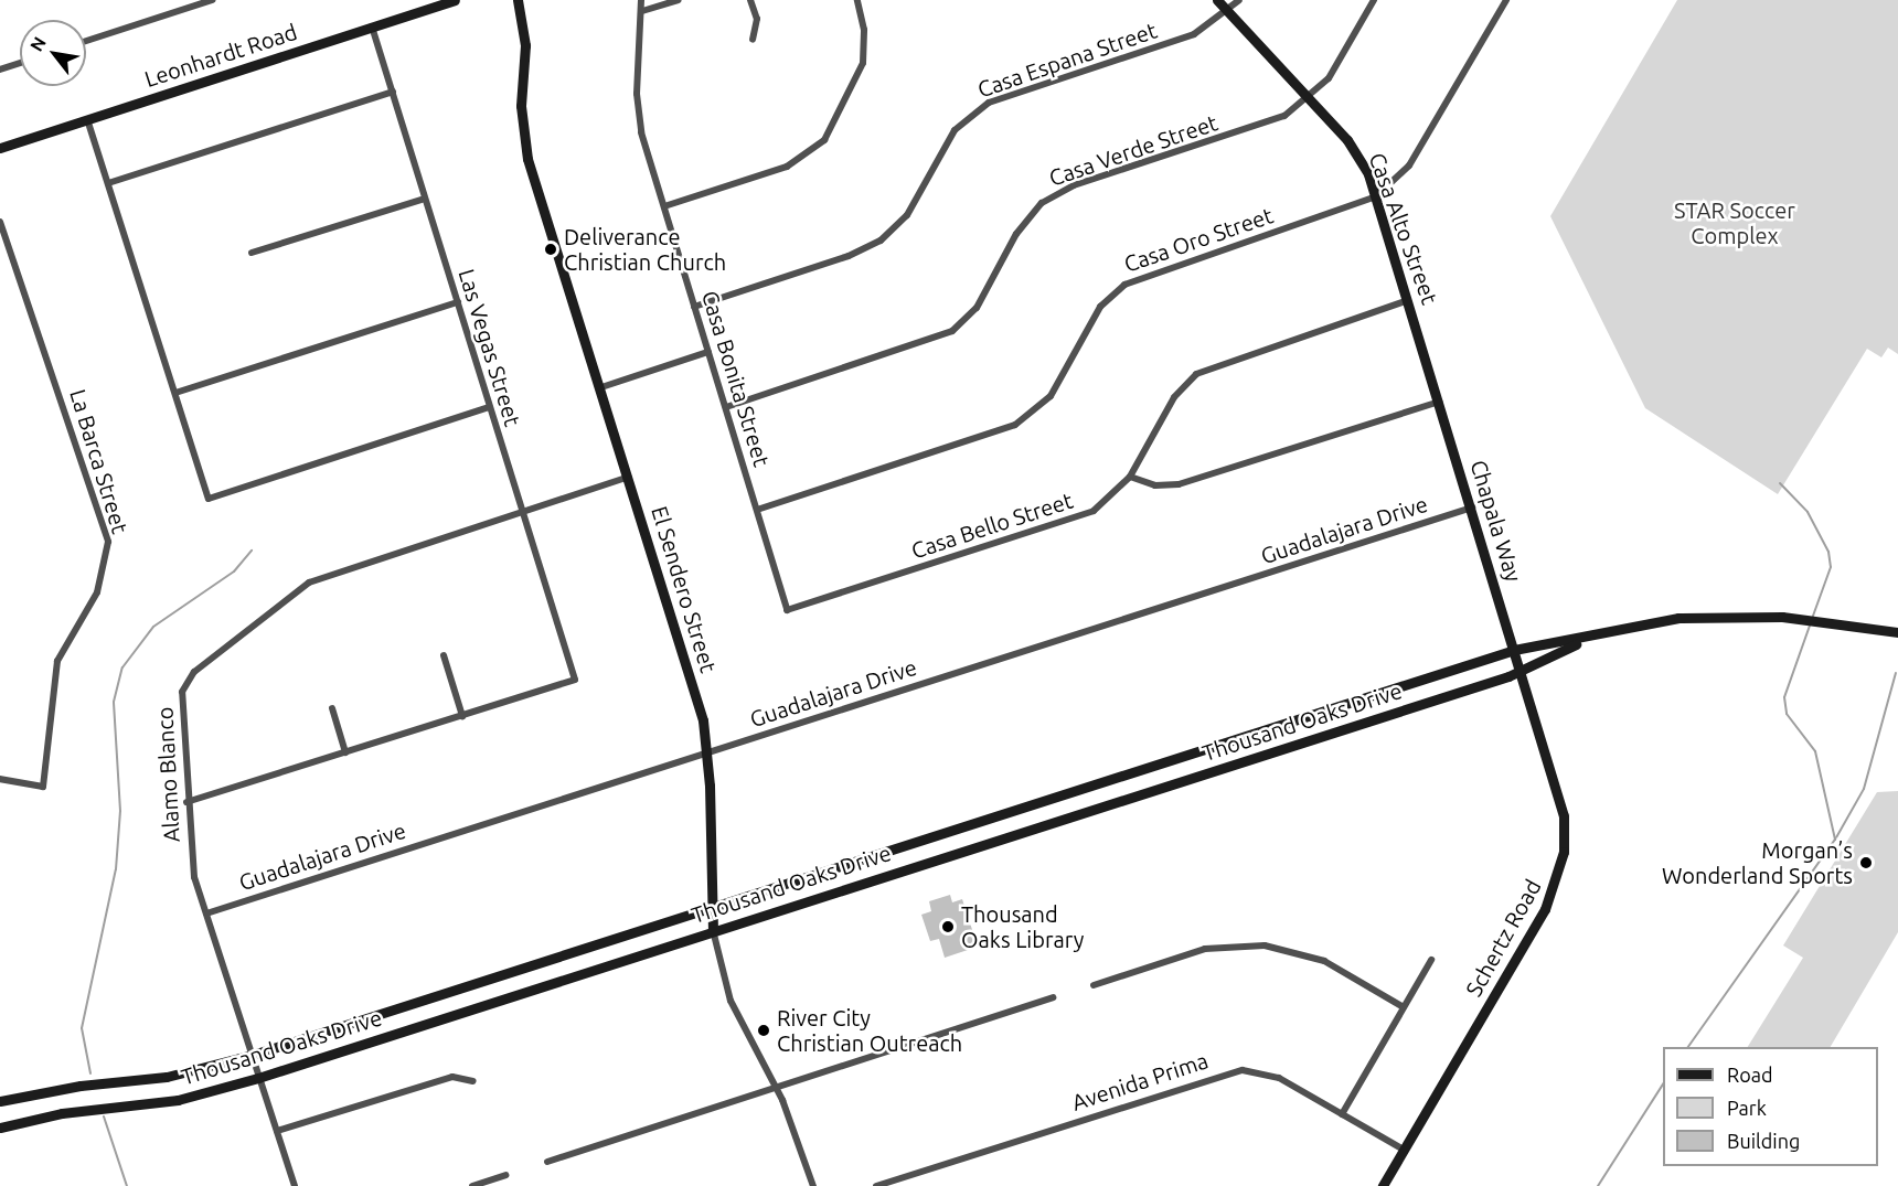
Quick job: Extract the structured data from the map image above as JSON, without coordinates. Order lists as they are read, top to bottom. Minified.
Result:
{"streets":{"main road":["Leonhardt Road","Casa Alto Street","Chapala Way","El Sendero Street","Thousand Oaks Drive","Schertz Road"],"street":["Casa Espana Street","Casa Verde Street","Casa Oro Street","Las Vegas Street","Casa Bonita Street","La Barca Street","Casa Bello Street","Guadalajara Drive","Alamo Blanco","Avenida Prima"]},"crossings":[["Leonhardt Road","Las Vegas Street"],["Casa Espana Street","Casa Alto Street"],["Casa Espana Street","Casa Bonita Street"],["Casa Verde Street","Casa Alto Street"],["Casa Verde Street","Casa Bonita Street"],["Casa Alto Street","Casa Oro Street"],["Casa Alto Street","Chapala Way"],["Casa Alto Street","Casa Bello Street"],["Casa Oro Street","Casa Bonita Street"],["Las Vegas Street","Alamo Blanco"],["Casa Bonita Street","Casa Bello Street"],["Chapala Way","Guadalajara Drive"],["Chapala Way","Thousand Oaks Drive"],["Chapala Way","Schertz Road"],["Guadalajara Drive","El Sendero Street"],["Guadalajara Drive","Alamo Blanco"],["El Sendero Street","Thousand Oaks Drive"],["El Sendero Street","Alamo Blanco"],["Thousand Oaks Drive","Alamo Blanco"],["Thousand Oaks Drive","Schertz Road"],["Schertz Road","Avenida Prima"]],"parks":["STAR Soccer Complex"],"places":["Deliverance Christian Church","Morgan’s Wonderland Sports","Thousand Oaks Library","River City Christian Outreach"],"legend":["Road","Park","Building"],"north":"top left"}
